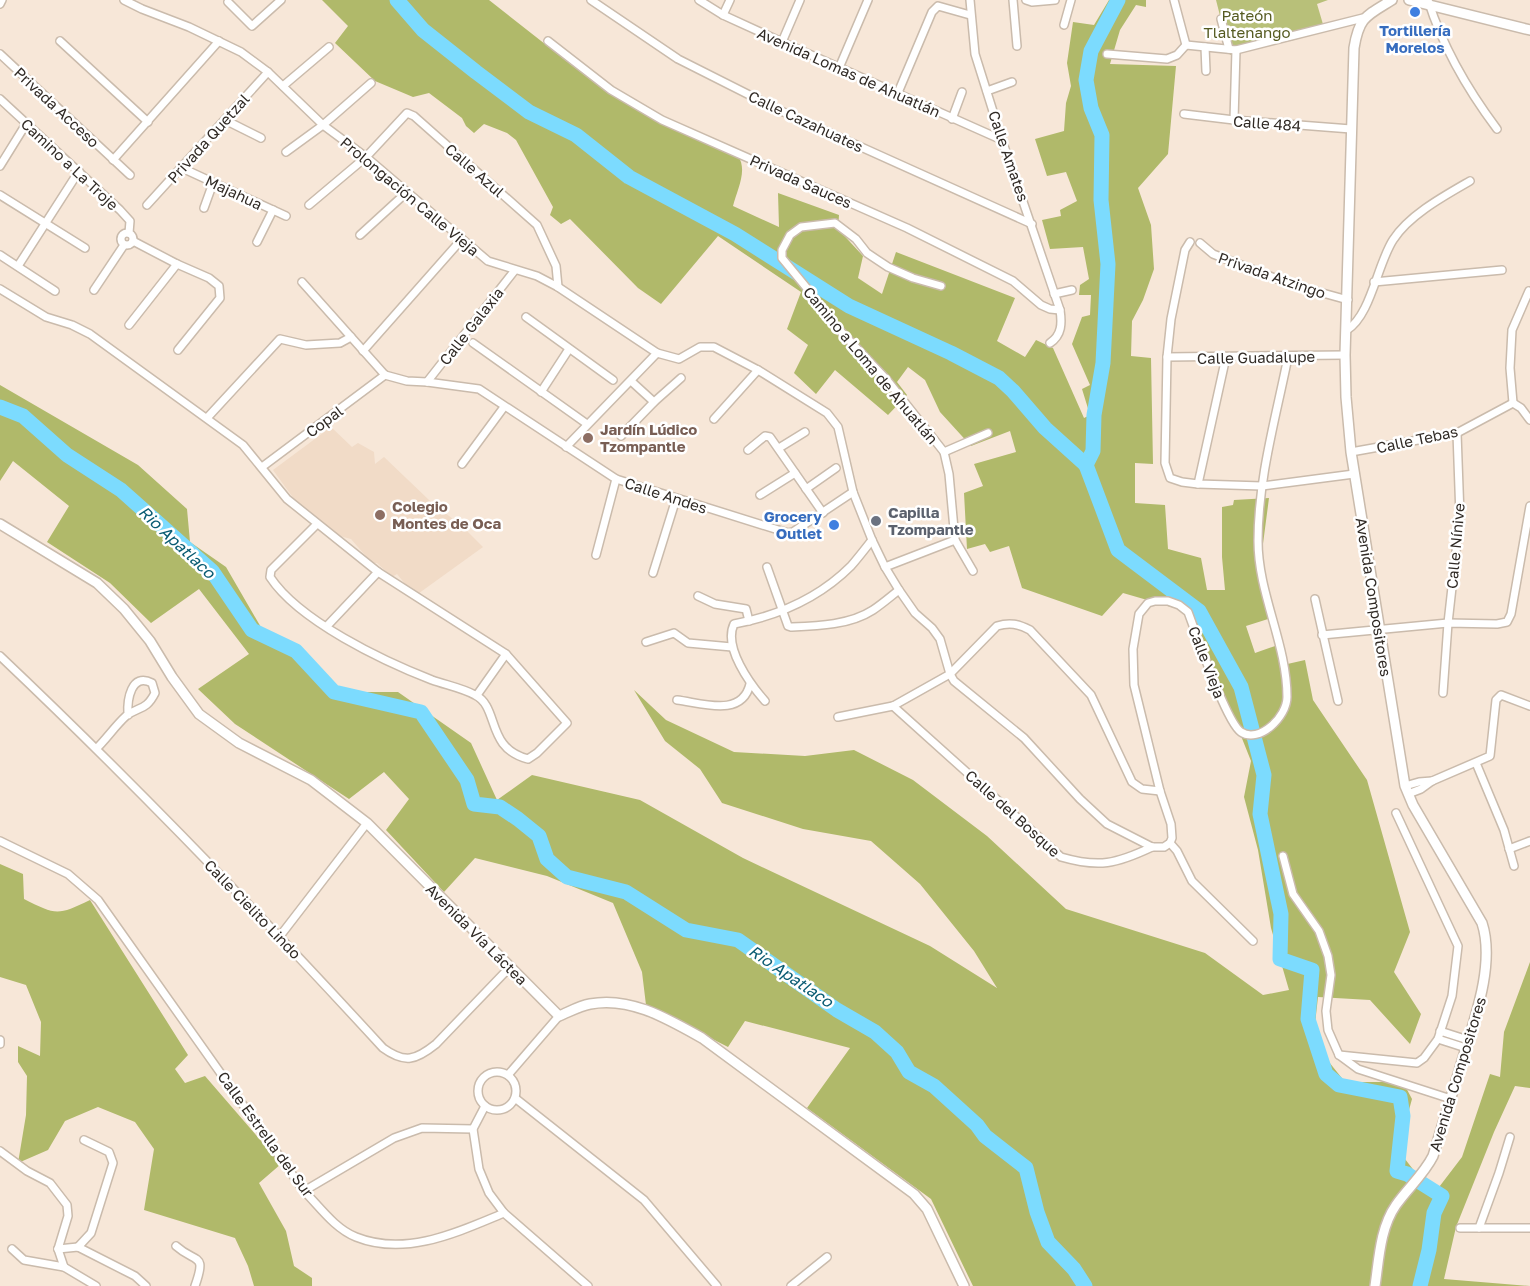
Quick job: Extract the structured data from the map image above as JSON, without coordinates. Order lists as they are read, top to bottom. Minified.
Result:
{"streets":{"street":["Avenida Lomas de Ahuatlán","Privada Acceso","Calle Cazahuates","Calle 484","Privada Quetzal","Calle Amates","Camino a La Troje","Calle Azul","Privada Sauces","Majahua","Prolongación Calle Vieja","Privada Atzingo","Calle Galaxia","Calle Guadalupe","Camino a Loma de Ahuatlán","Copal","Calle Tebas","Calle Andes","Calle Nínive","Avenida Compositores","Calle Vieja","Calle del Bosque","Calle Cielito Lindo","Avenida Vía Láctea","Calle Estrella del Sur"]},"crossings":[["Avenida Lomas de Ahuatlán","Calle Amates"],["Privada Acceso","Prolongación Calle Vieja"],["Calle Cazahuates","Calle Amates"],["Calle 484","Avenida Compositores"],["Privada Quetzal","Majahua"],["Privada Quetzal","Prolongación Calle Vieja"],["Calle Amates","Privada Sauces"],["Calle Azul","Prolongación Calle Vieja"],["Prolongación Calle Vieja","Calle Galaxia"],["Privada Atzingo","Avenida Compositores"],["Calle Galaxia","Calle Andes"],["Calle Guadalupe","Avenida Compositores"],["Calle Guadalupe","Calle Vieja"],["Copal","Calle Andes"],["Calle Tebas","Calle Nínive"],["Calle Tebas","Avenida Compositores"],["Calle Cielito Lindo","Avenida Vía Láctea"]],"water":["Rio Apatlaco"],"parks":["Pateón Tlaltenango"],"places":["Tortillería Morelos","Jardín Lúdico Tzompantle","Colegio Montes de Oca","Capilla Tzompantle","Grocery Outlet"]}
